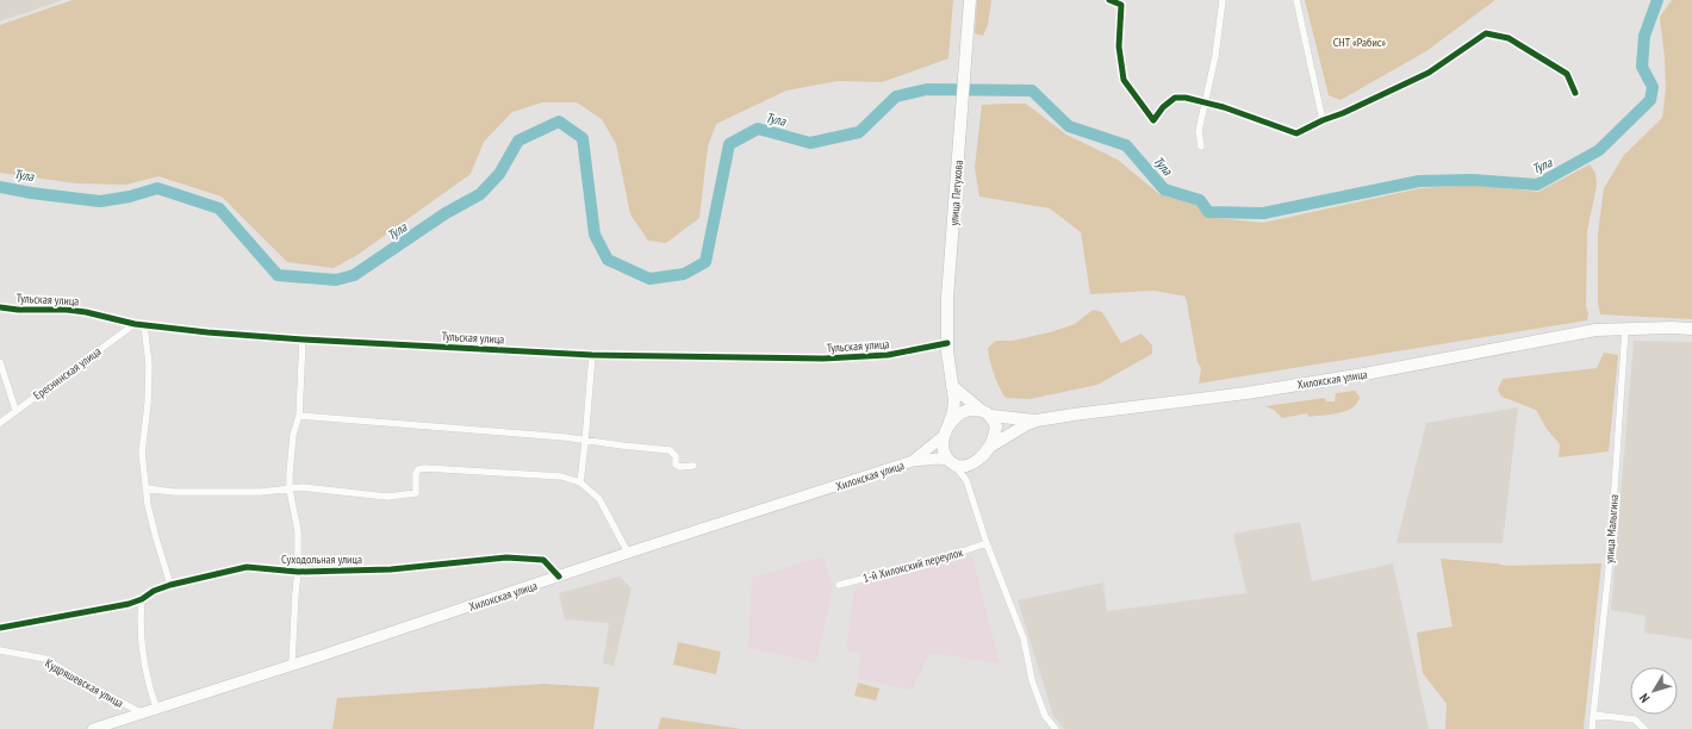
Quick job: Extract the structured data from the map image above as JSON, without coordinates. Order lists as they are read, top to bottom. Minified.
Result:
{"streets":{"highway":["улица Петухова","Хилокская улица"],"street":["Тульская улица","Ереснинская улица","улица Малыгина","Суходольная улица","1-й Хилокский переулок","Кудряшевская улица"]},"crossings":[["улица Петухова","Тульская улица"],["Тульская улица","Ереснинская улица"],["Хилокская улица","улица Малыгина"],["Хилокская улица","Суходольная улица"],["Хилокская улица","Кудряшевская улица"]],"water":["Тула"],"parks":["СНТ «Рабис»"],"north":"bottom left"}
